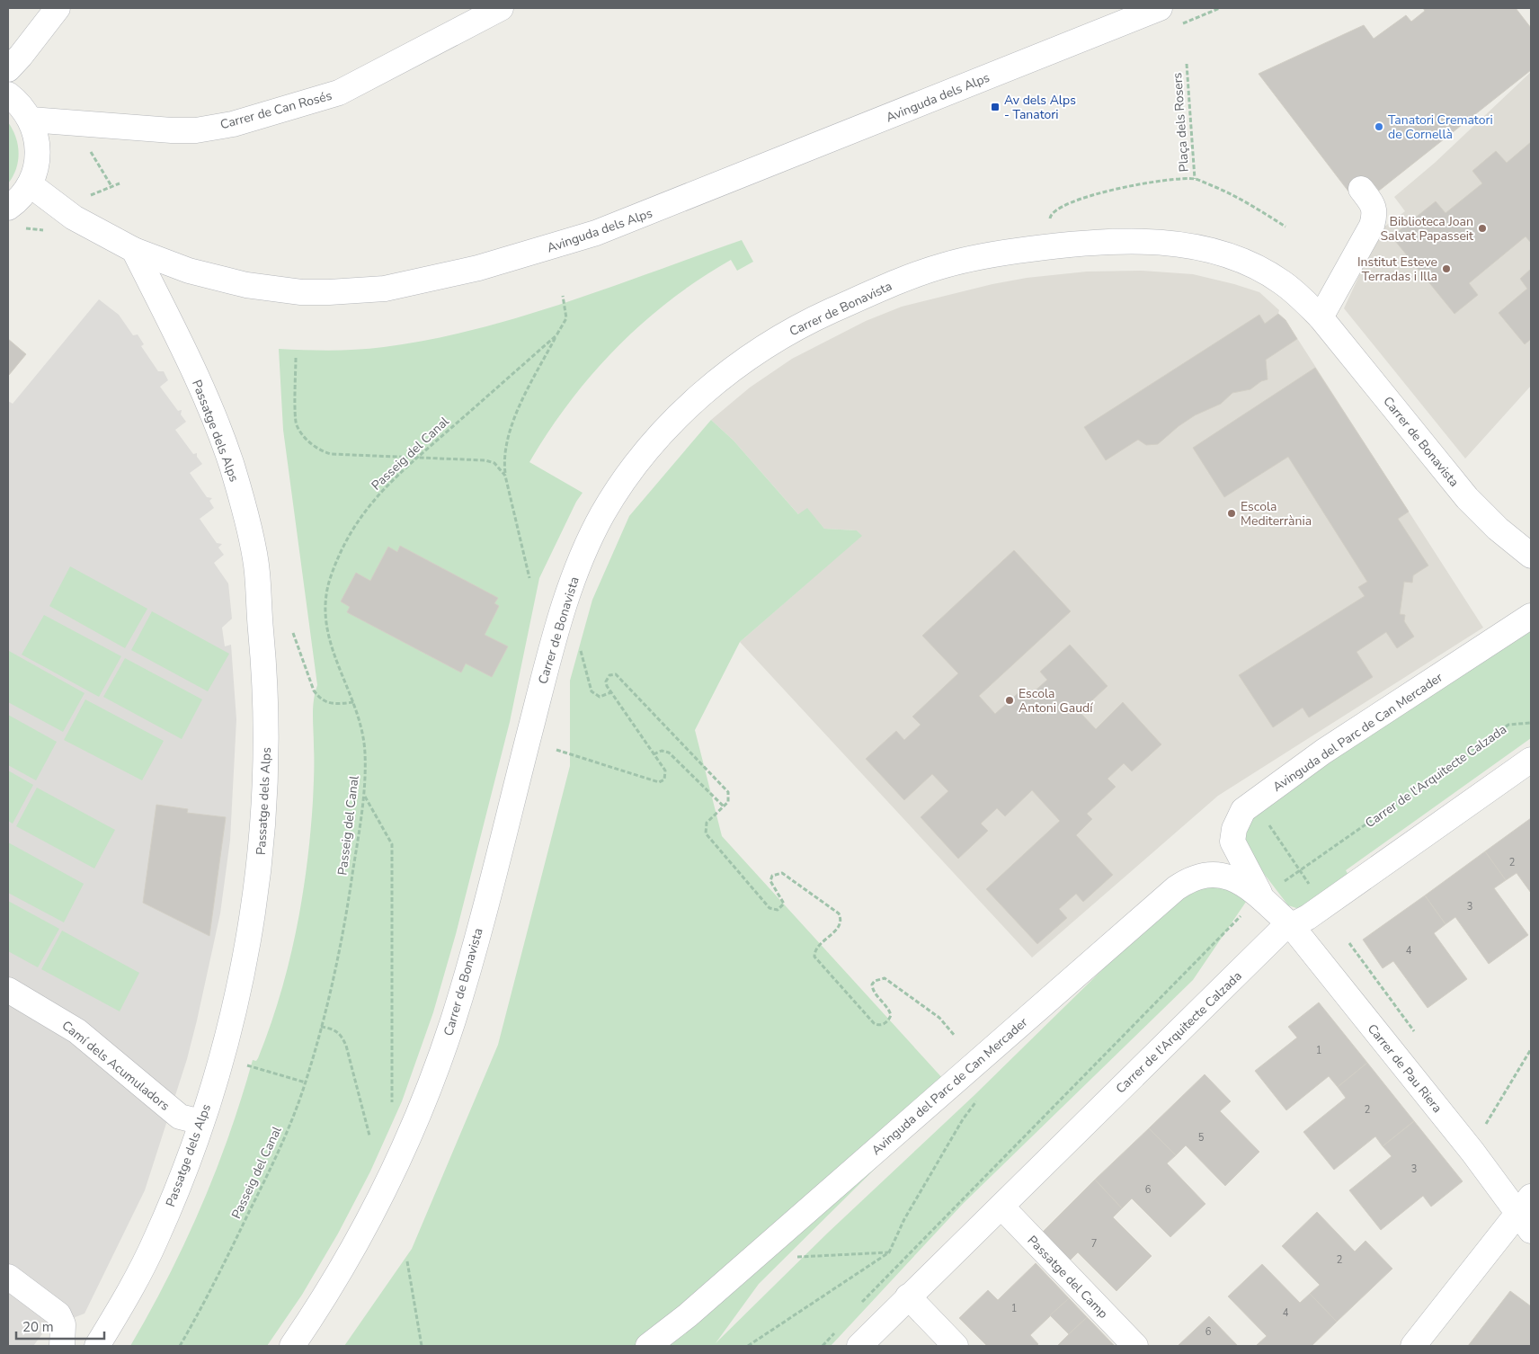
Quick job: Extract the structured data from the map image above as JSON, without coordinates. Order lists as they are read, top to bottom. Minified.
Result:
{"streets":{"street":["Avinguda dels Alps","Carrer de Can Rosés","Carrer de Bonavista","Passatge dels Alps","Avinguda del Parc de Can Mercader","Carrer de l'Arquitecte Calzada","Camí dels Acumuladors","Carrer de Pau Riera","Passatge del Camp"],"path":["Plaça dels Rosers","Passeig del Canal"]},"crossings":[["Avinguda dels Alps","Passatge dels Alps"],["Passatge dels Alps","Camí dels Acumuladors"],["Avinguda del Parc de Can Mercader","Carrer de l'Arquitecte Calzada"],["Avinguda del Parc de Can Mercader","Carrer de Pau Riera"],["Carrer de l'Arquitecte Calzada","Carrer de Pau Riera"],["Carrer de l'Arquitecte Calzada","Passatge del Camp"]],"places":{"transit":["Av dels Alps - Tanatori"],"other":["Tanatori Crematori de Cornellà","Biblioteca Joan Salvat Papasseit","Institut Esteve Terradas i Illa","Escola Mediterrània","Escola Antoni Gaudí"]},"house_numbers":["2","3","4","1","2","5","3","6","7","2","1","4","6"],"scale_bar":"20 m"}
